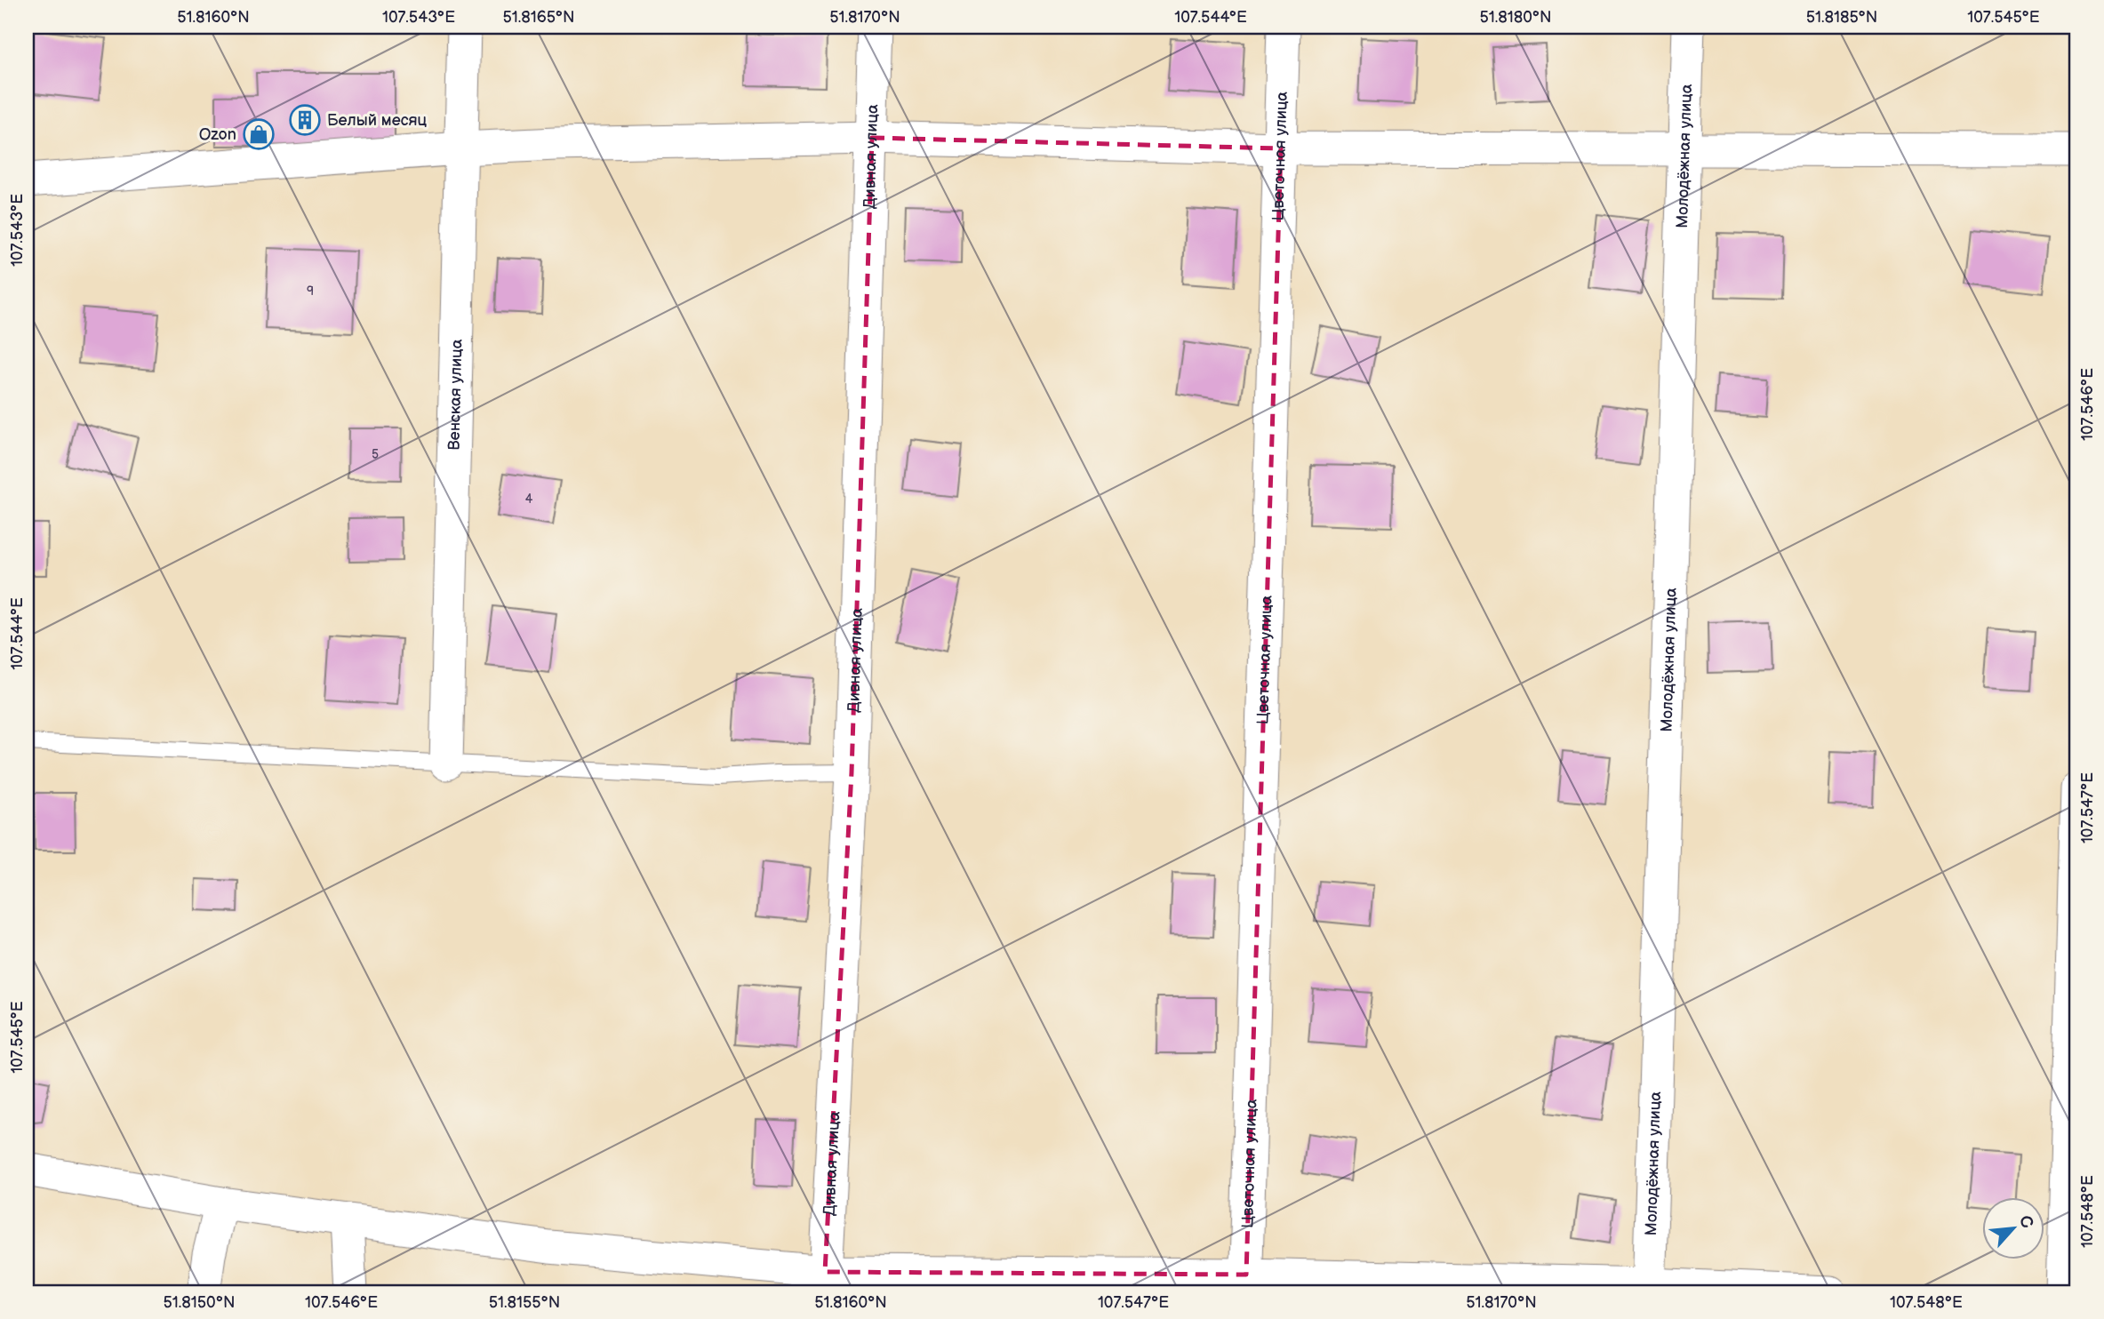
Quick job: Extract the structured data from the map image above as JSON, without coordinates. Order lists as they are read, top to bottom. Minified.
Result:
{"streets":{"street":["Цветочная улица","Молодёжная улица","Дивная улица","Венская улица"]},"places":{"building":["Белый месяц"],"shop":["Ozon"]},"house_numbers":["9","5","4"],"north":"top right","coordinates":["51.8160°N","107.543°E","51.8165°N","51.8170°N","107.544°E","51.8180°N","51.8185°N","107.545°E","107.546°E","107.547°E","107.548°E","51.8150°N","51.8155°N"]}
